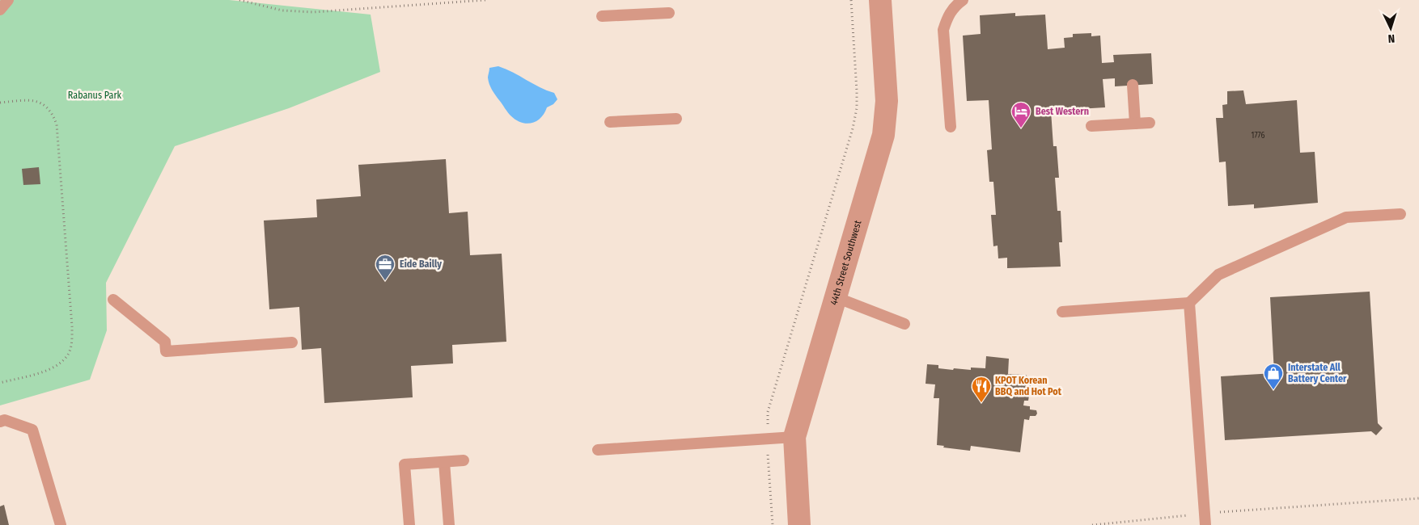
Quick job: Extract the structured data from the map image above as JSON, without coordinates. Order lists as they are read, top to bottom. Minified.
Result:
{"streets":{"street":["44th Street Southwest"]},"parks":["Rabanus Park"],"places":{"hotel":["Best Western"],"office":["Eide Bailly"],"shop":["Interstate All Battery Center"],"restaurant":["KPOT Korean BBQ and Hot Pot"]},"house_numbers":["1776"],"north":"bottom"}
